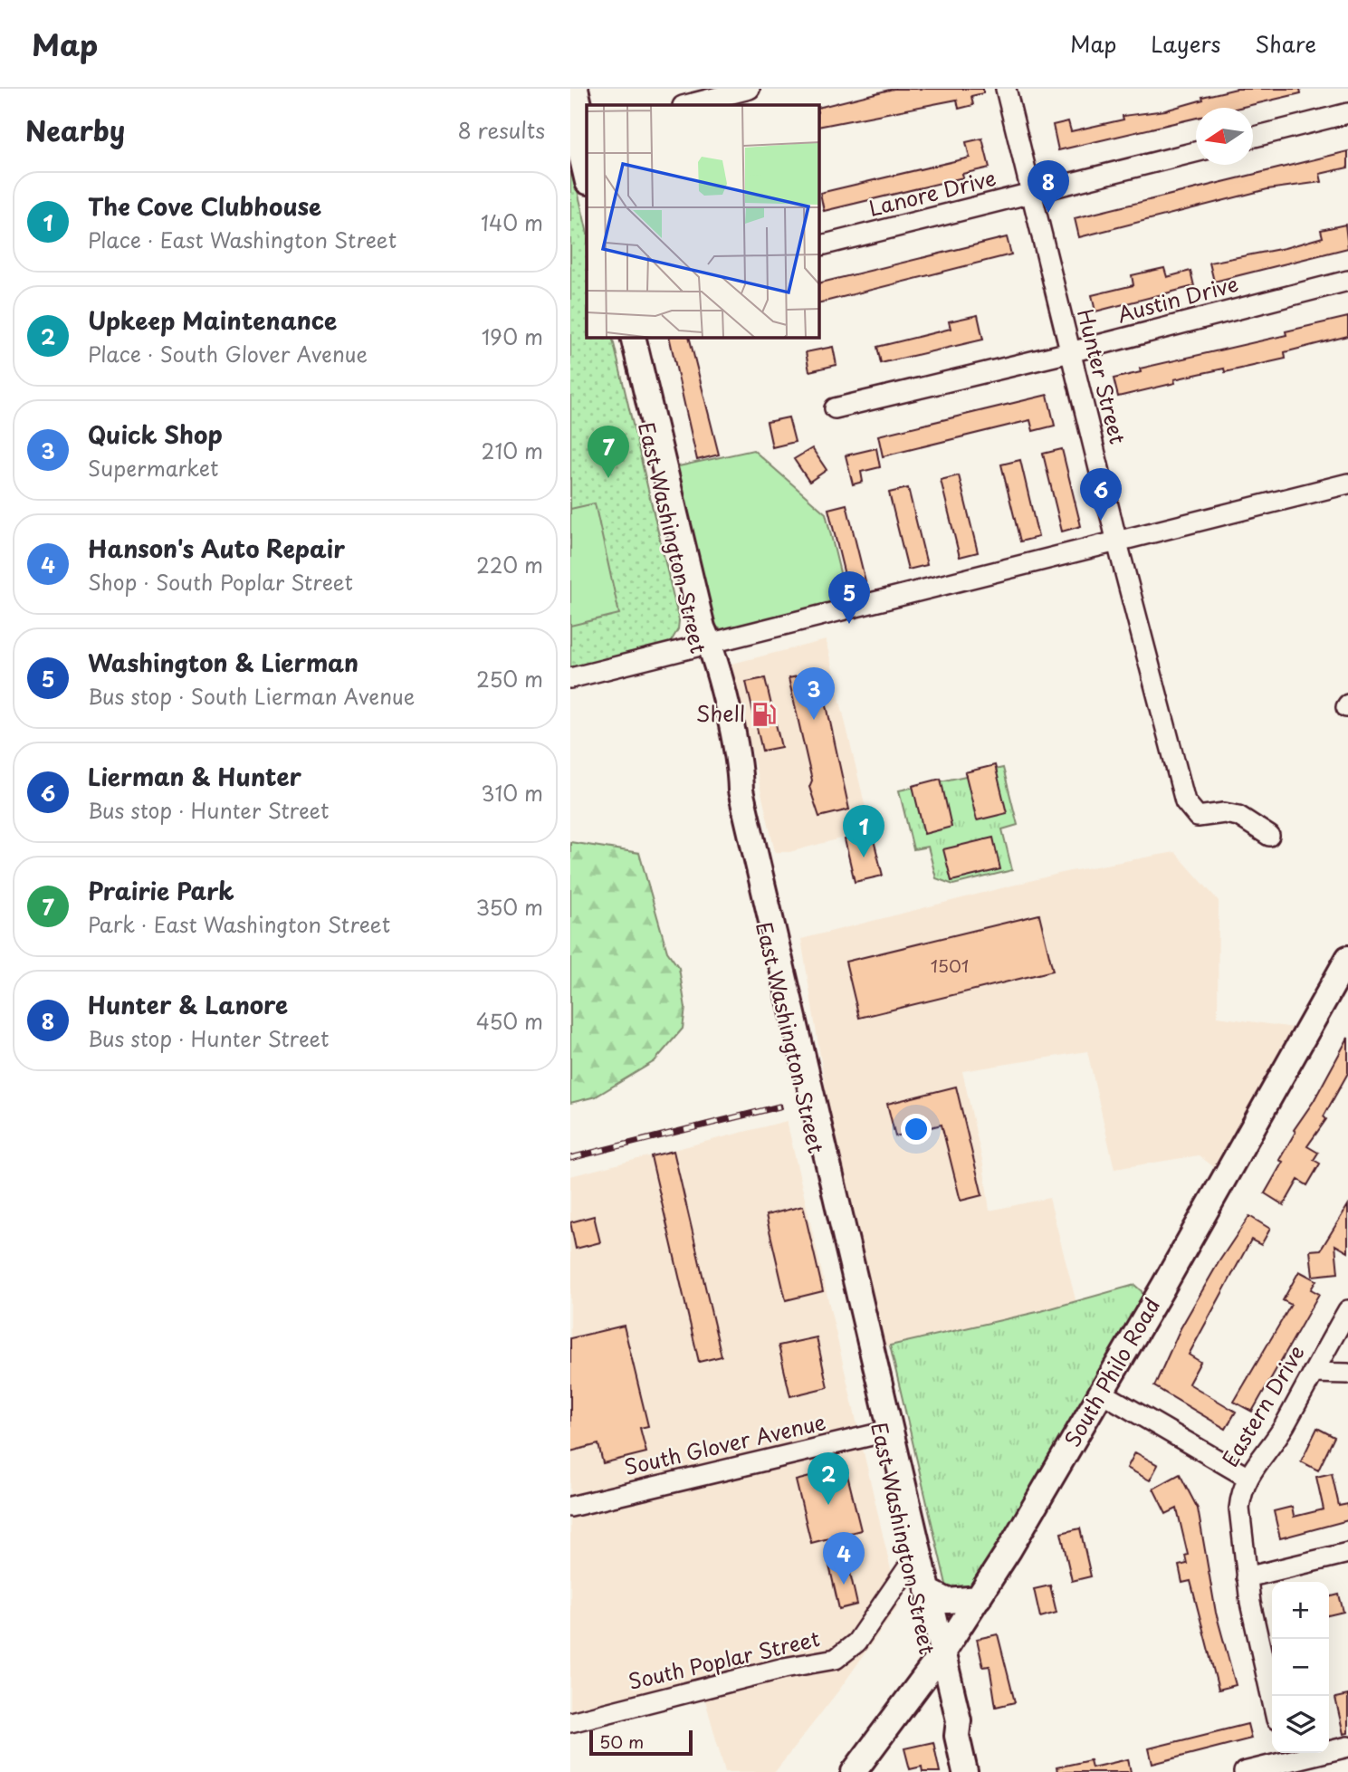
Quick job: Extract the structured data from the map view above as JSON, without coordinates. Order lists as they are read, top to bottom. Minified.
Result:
{"streets":{"main road":["East Washington Street","South Philo Road"],"street":["Lanore Drive","Austin Drive","Hunter Street","Eastern Drive","South Glover Avenue","South Poplar Street"]},"crossings":[["Lanore Drive","Hunter Street"],["Austin Drive","Hunter Street"],["East Washington Street","South Philo Road"],["East Washington Street","South Glover Avenue"],["East Washington Street","South Poplar Street"]],"places":{"fuel station":["Shell"]},"house_numbers":["1501"],"scale_bar":"50 m","north":"left","page":{"header":"Map","nav":["Map","Layers","Share"],"heading":["Nearby","8 results"],"pins":["8","7","6","5","3","1","2","4"],"list":[{"mark":"1","name":"The Cove Clubhouse","note":"Place · East Washington Street","value":"140 m"},{"mark":"2","name":"Upkeep Maintenance","note":"Place · South Glover Avenue","value":"190 m"},{"mark":"3","name":"Quick Shop","note":"Supermarket","value":"210 m"},{"mark":"4","name":"Hanson's Auto Repair","note":"Shop · South Poplar Street","value":"220 m"},{"mark":"5","name":"Washington & Lierman","note":"Bus stop · South Lierman Avenue","value":"250 m"},{"mark":"6","name":"Lierman & Hunter","note":"Bus stop · Hunter Street","value":"310 m"},{"mark":"7","name":"Prairie Park","note":"Park · East Washington Street","value":"350 m"},{"mark":"8","name":"Hunter & Lanore","note":"Bus stop · Hunter Street","value":"450 m"}],"map_buttons":["+","−"],"scale":"50 m"}}
